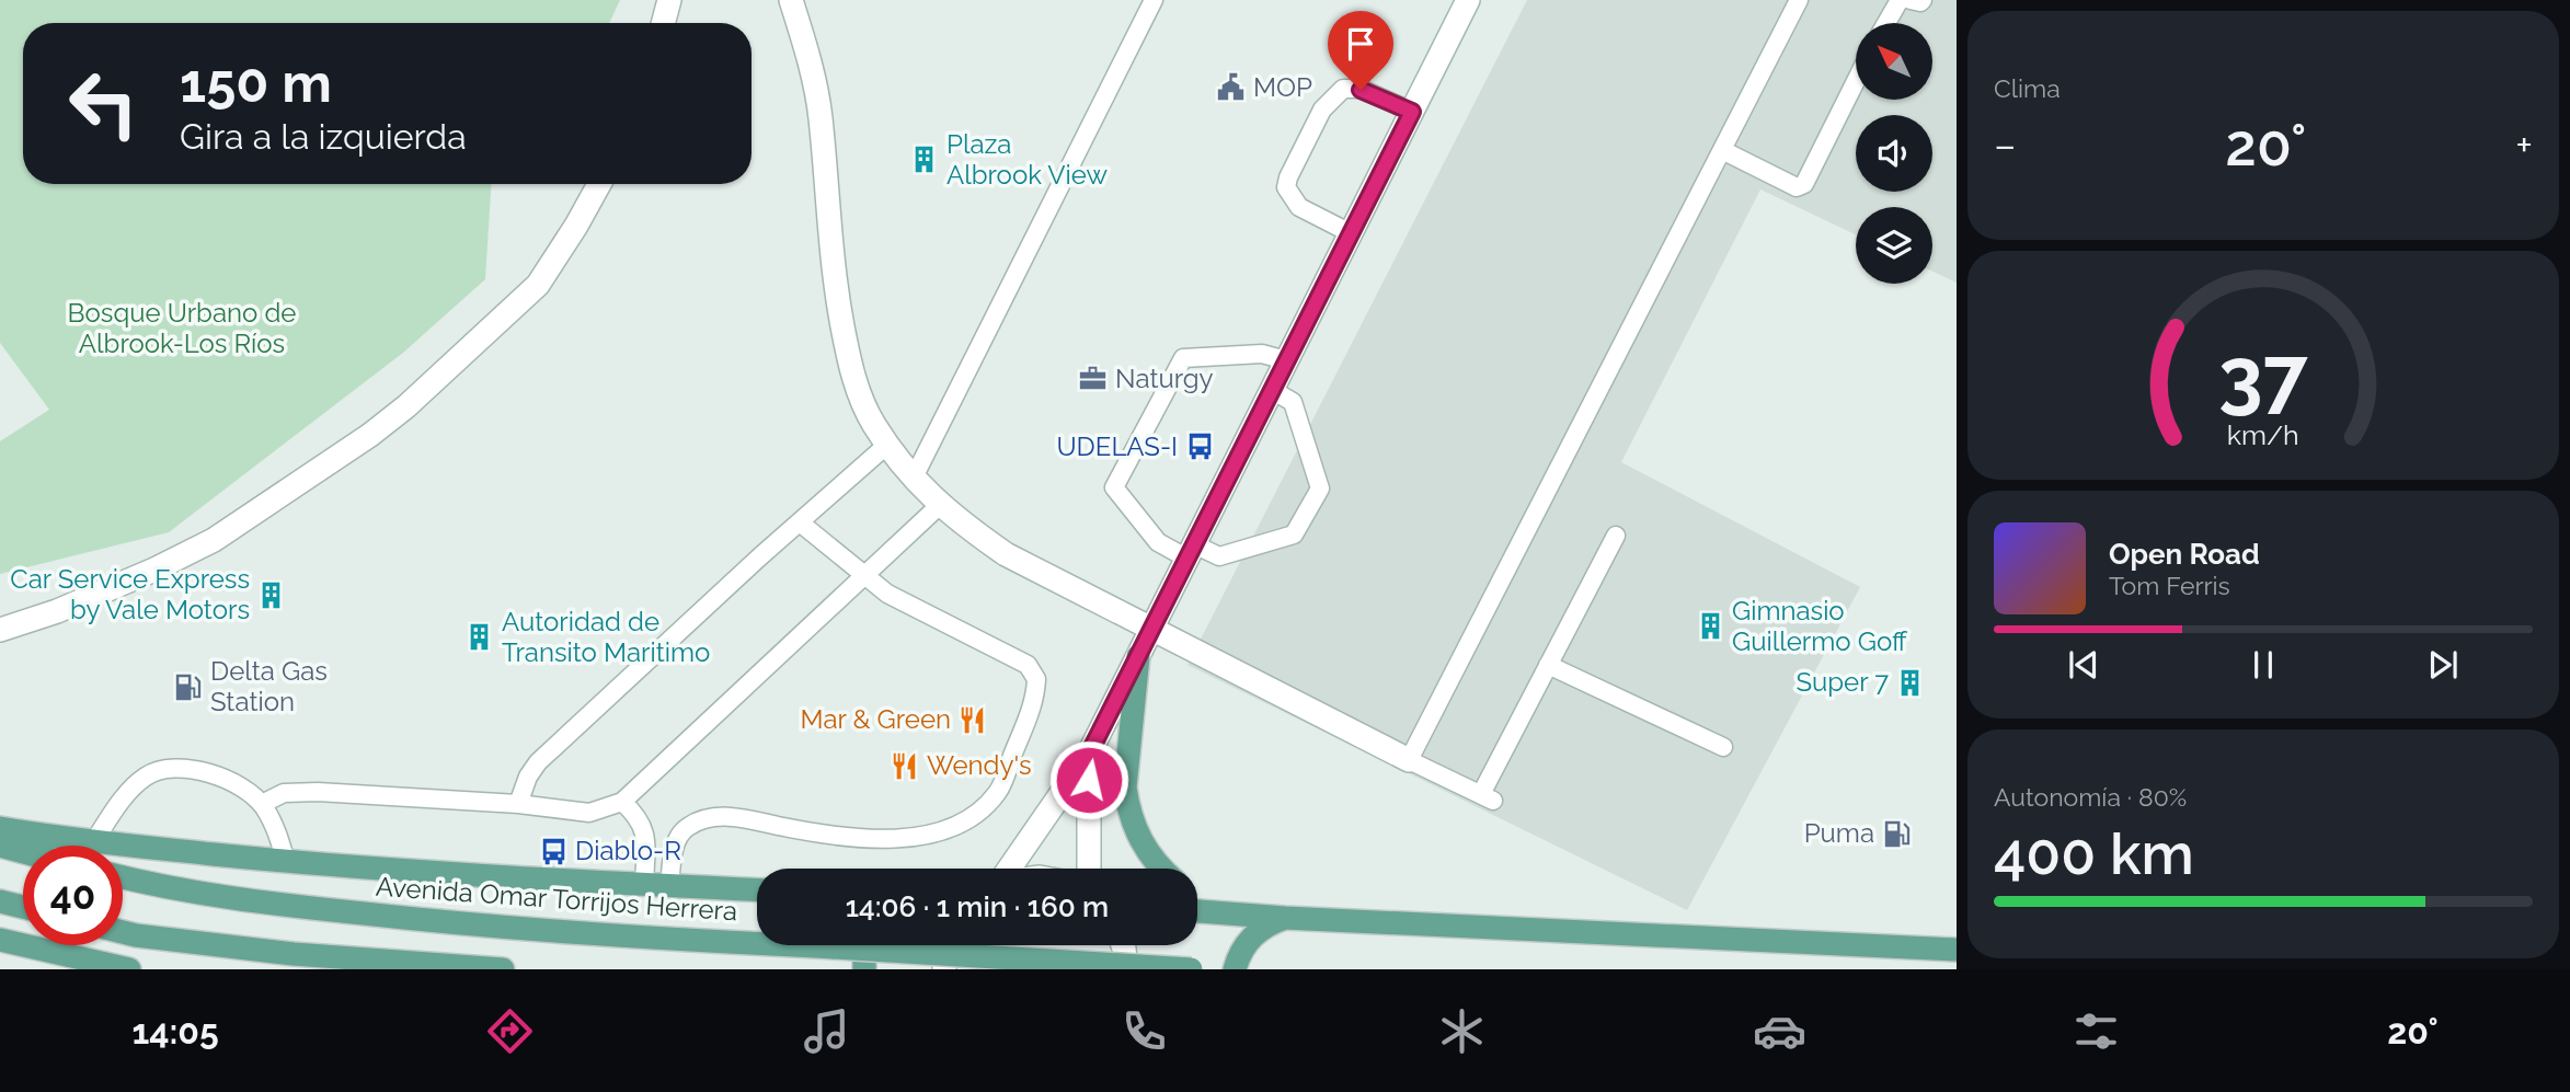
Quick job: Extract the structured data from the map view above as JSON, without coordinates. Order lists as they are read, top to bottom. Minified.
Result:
{"streets":{"main road":["Avenida Omar Torrijos Herrera"]},"parks":["Bosque Urbano de Albrook-Los Ríos"],"places":{"public building":["MOP"],"building":["Plaza Albrook View","Car Service Express by Vale Motors","Gimnasio Guillermo Goff","Autoridad de Transito Maritimo","Super 7"],"office":["Naturgy"],"bus stop":["UDELAS-I","Diablo-R"],"fuel station":["Delta Gas Station","Puma"],"restaurant":["Mar & Green","Wendy's"]},"north":"top left","page":{"tile":["Clima",["Autonomía · 80%","400 km"]],"turn":["150 m","Gira a la izquierda"],"heat":["−","20°","+"],"song":["Open Road","Tom Ferris"],"limit":"40","trip":"14:06 · 1 min · 160 m","tabs":["14:05","20°"],"gauge":["37","km/h"]}}
